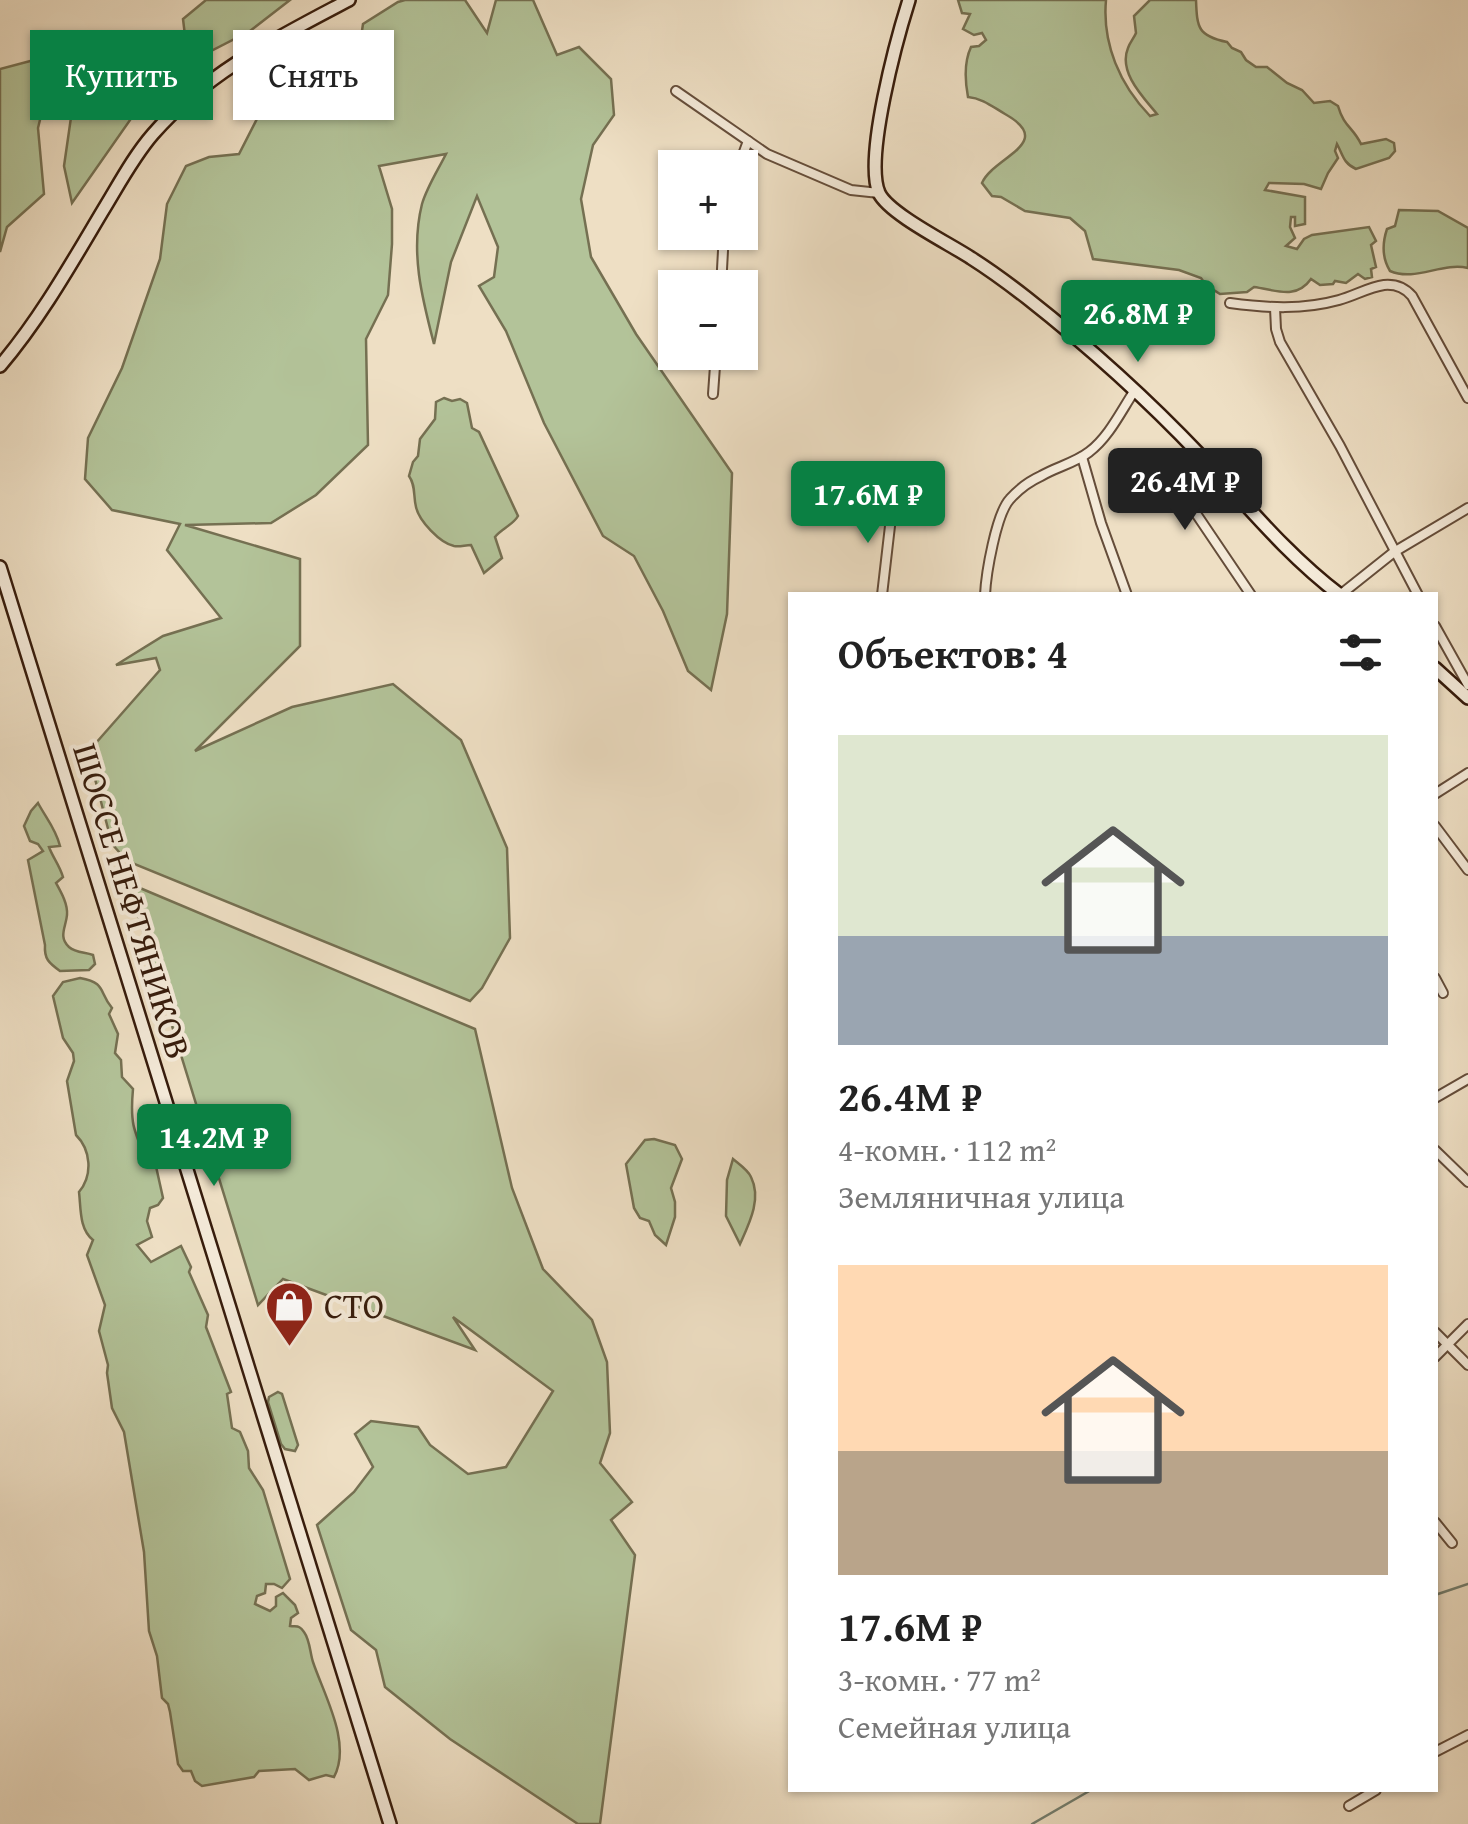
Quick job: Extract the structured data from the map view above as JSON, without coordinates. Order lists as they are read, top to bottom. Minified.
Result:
{"streets":{"main road":["ШОССЕ НЕФТЯНИКОВ"]},"places":{"shop":["СТО"]},"page":{"chip":["Купить","Снять"],"map_buttons":["+","−"],"price":["26.8M ₽","26.4M ₽","17.6M ₽","14.2M ₽"],"heading":"Объектов: 4","list":[{"name":"26.4M ₽","note":"4-комн. · 112 m² · Земляничная улица"},{"name":"17.6M ₽","note":"3-комн. · 77 m² · Семейная улица"}]}}
